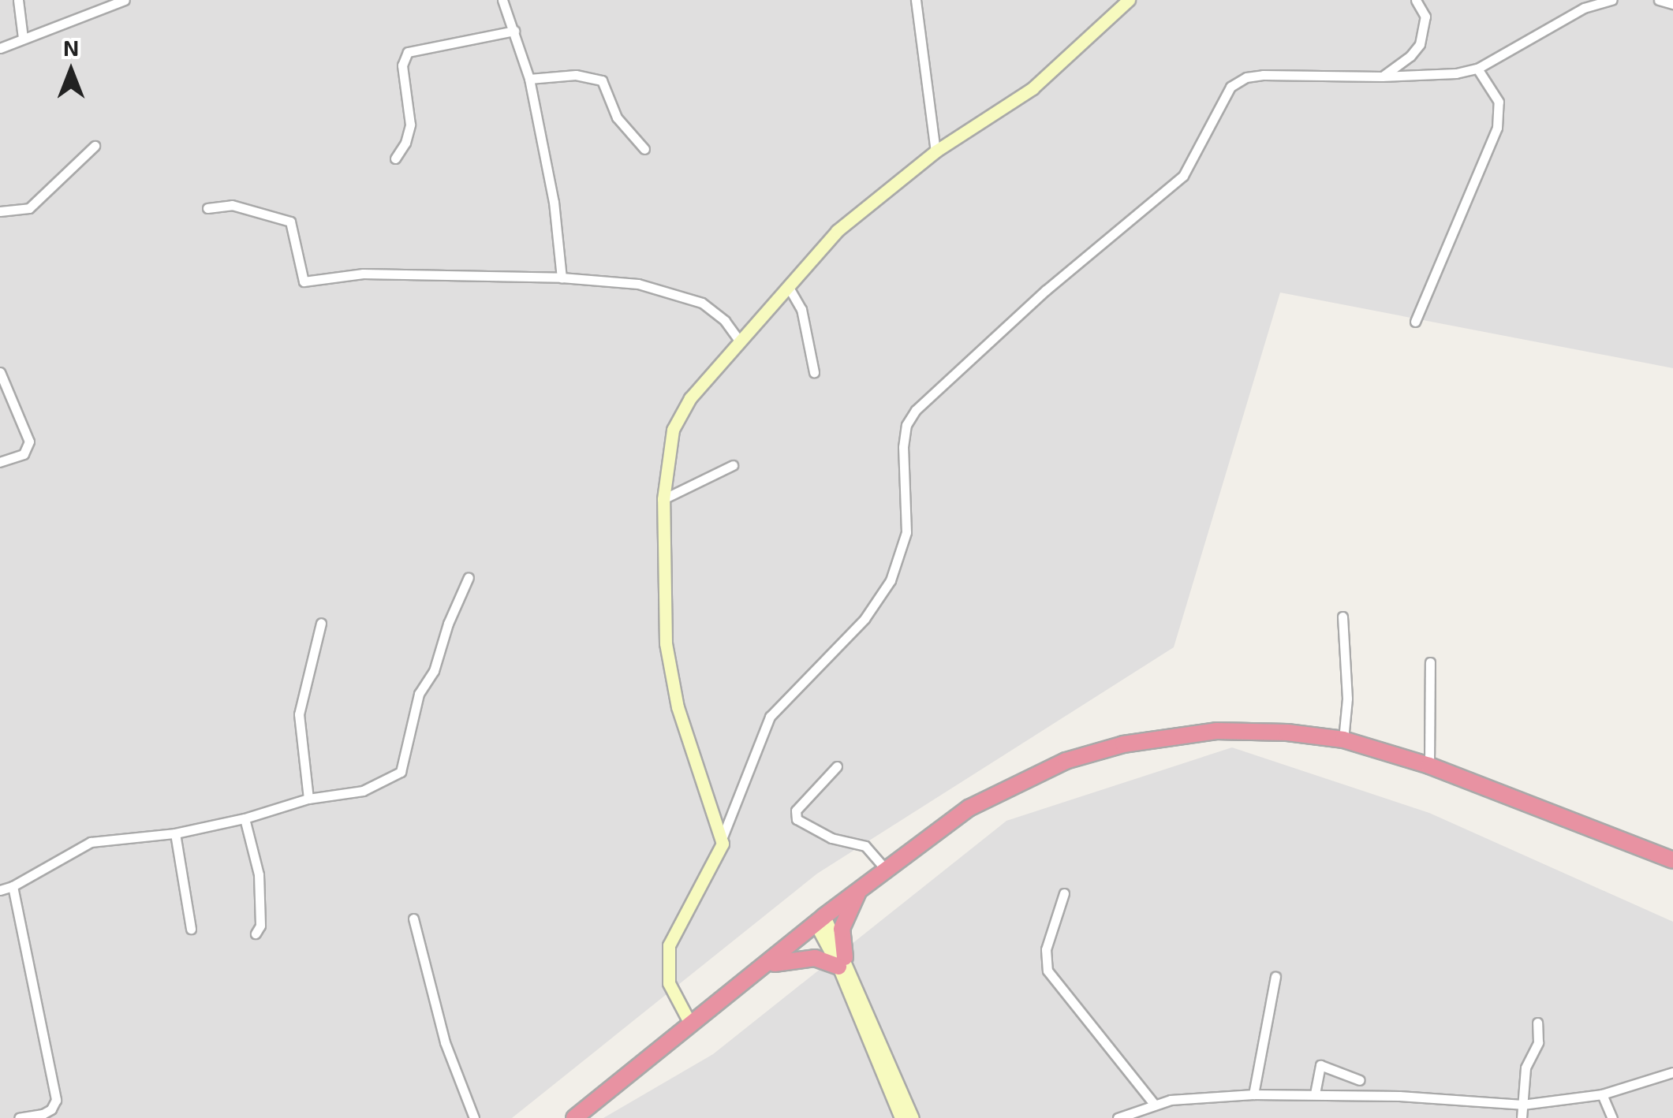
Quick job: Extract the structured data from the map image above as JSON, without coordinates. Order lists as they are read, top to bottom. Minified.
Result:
{"north":"top"}
